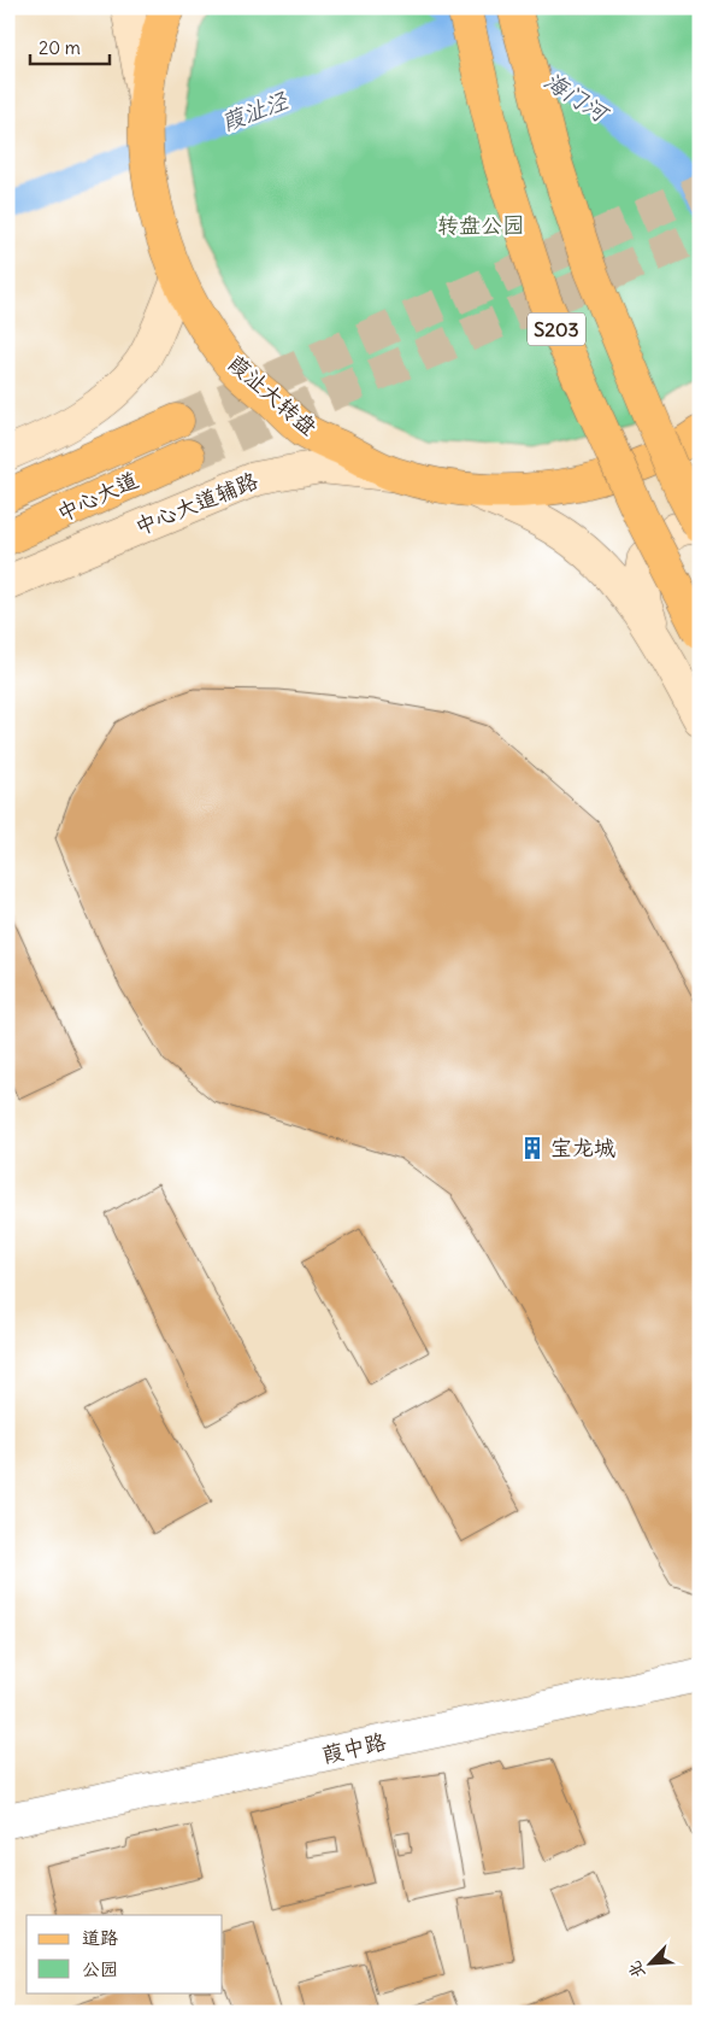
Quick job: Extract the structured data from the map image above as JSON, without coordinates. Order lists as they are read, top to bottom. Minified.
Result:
{"streets":{"main road":["S203","葭沚大转盘","中心大道","中心大道辅路"],"street":["葭中路"]},"crossings":[["葭沚大转盘","中心大道辅路"]],"water":["海门河","葭沚泾"],"parks":["转盘公园"],"places":{"building":["宝龙城"]},"legend":["道路","公园"],"scale_bar":"20 m","north":"bottom left"}
